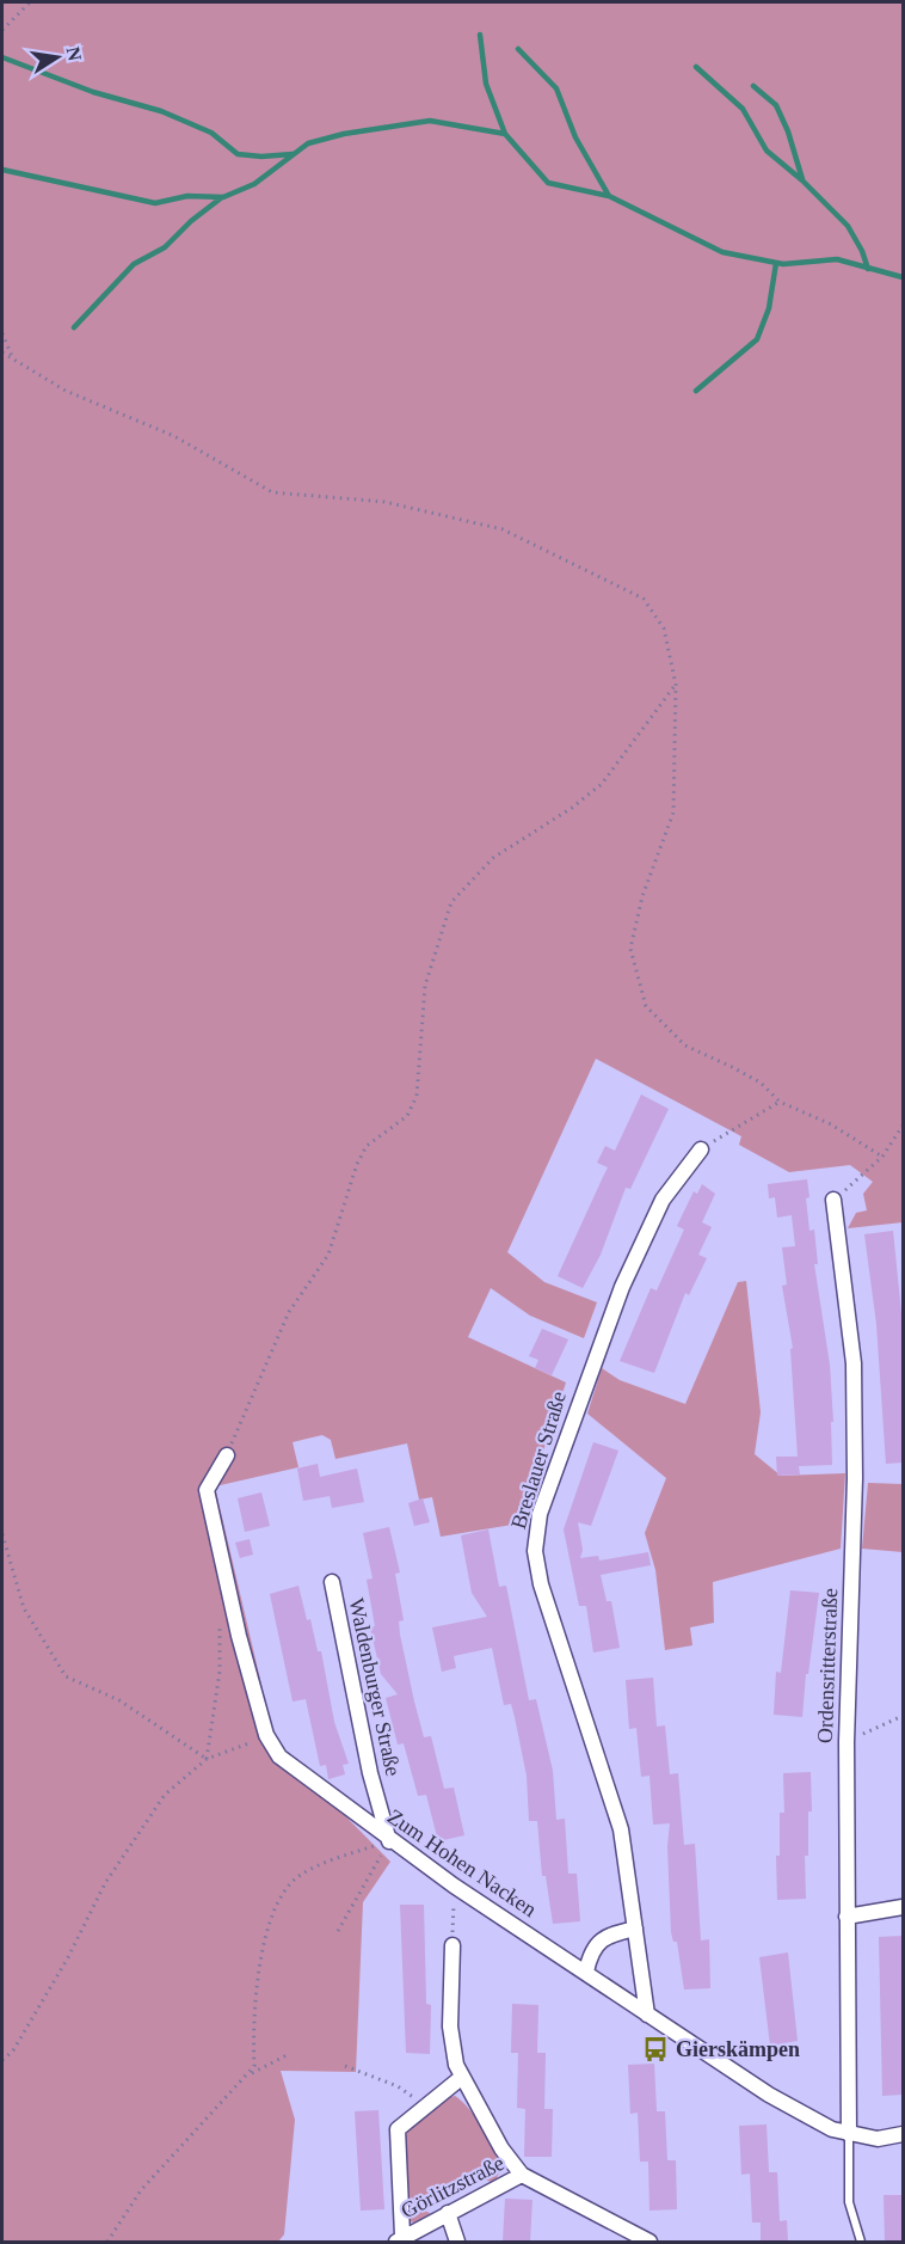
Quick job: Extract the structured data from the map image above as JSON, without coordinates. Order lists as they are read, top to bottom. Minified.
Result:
{"streets":{"street":["Breslauer Straße","Ordensritterstraße","Waldenburger Straße","Zum Hohen Nacken","Görlitzstraße"]},"crossings":[["Breslauer Straße","Zum Hohen Nacken"],["Ordensritterstraße","Zum Hohen Nacken"],["Waldenburger Straße","Zum Hohen Nacken"]],"places":{"bus stop":["Gierskämpen"]},"north":"right"}
